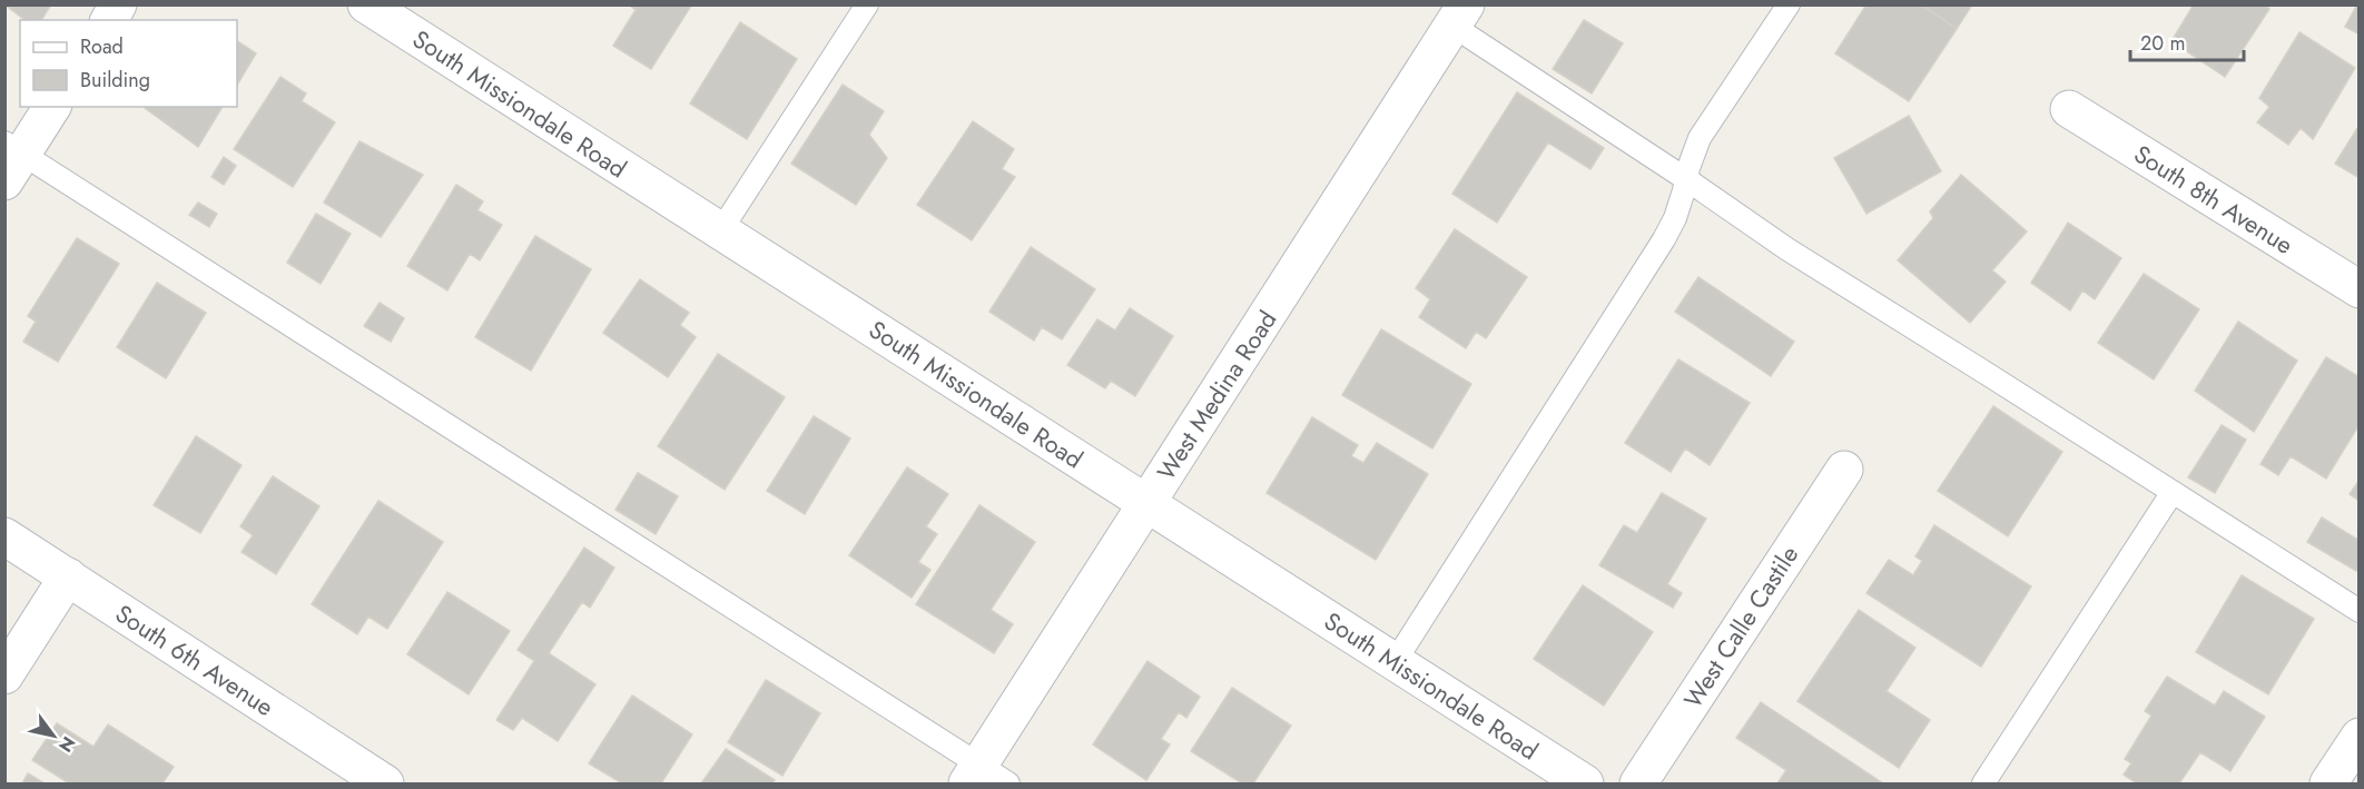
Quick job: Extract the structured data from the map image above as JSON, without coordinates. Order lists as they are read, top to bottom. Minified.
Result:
{"streets":{"street":["South Missiondale Road","South 8th Avenue","West Medina Road","West Calle Castile","South 6th Avenue"]},"crossings":[["South Missiondale Road","West Medina Road"]],"legend":["Road","Building"],"scale_bar":"20 m","north":"bottom right"}
